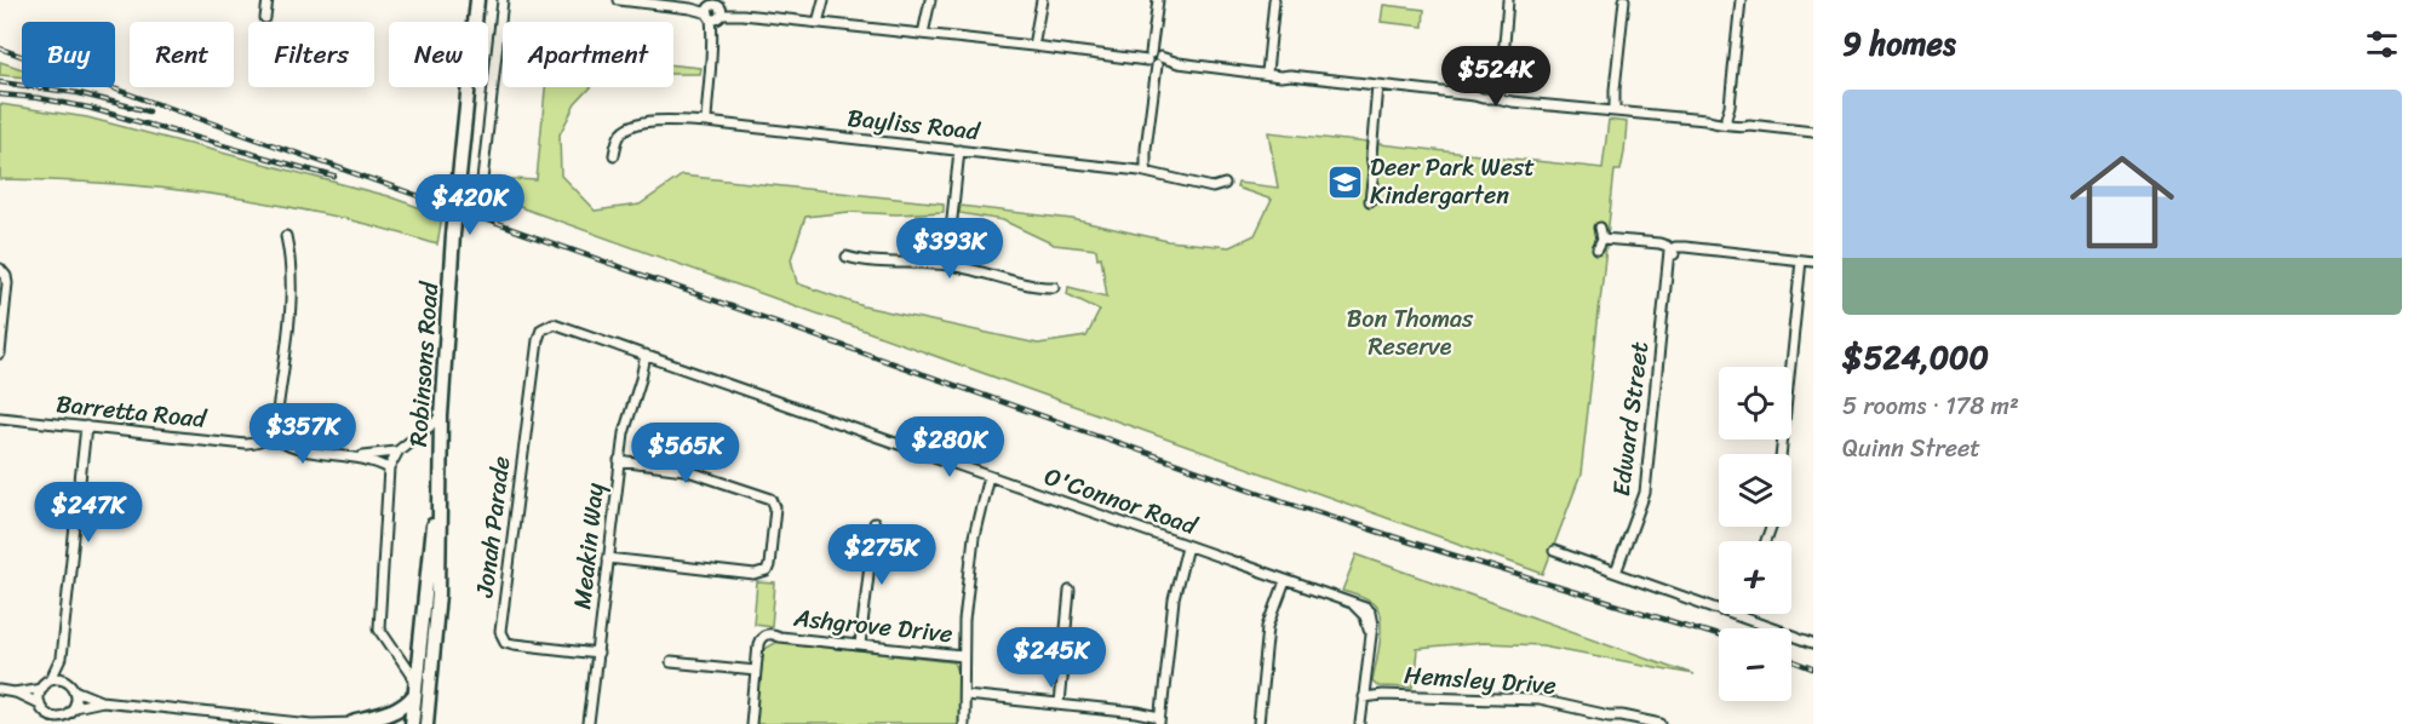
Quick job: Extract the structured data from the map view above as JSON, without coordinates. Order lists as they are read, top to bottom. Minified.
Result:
{"streets":{"main road":["Robinsons Road"],"street":["Bayliss Road","Barretta Road","Edward Street","O'Connor Road","Jonah Parade","Meakin Way","Ashgrove Drive","Hemsley Drive"]},"crossings":[["O'Connor Road","Jonah Parade"],["O'Connor Road","Meakin Way"],["O'Connor Road","Hemsley Drive"],["Jonah Parade","Meakin Way"]],"parks":["Bon Thomas Reserve"],"places":{"school or university":["Deer Park West Kindergarten"]},"page":{"heading":"9 homes","chip":["Buy","Rent","Filters","New","Apartment"],"price":["$524K","$420K","$393K","$357K","$280K","$565K","$247K","$275K","$245K"],"list":[{"name":"$524,000","note":"5 rooms · 178 m² · Quinn Street"}],"map_buttons":["+","−"]}}
